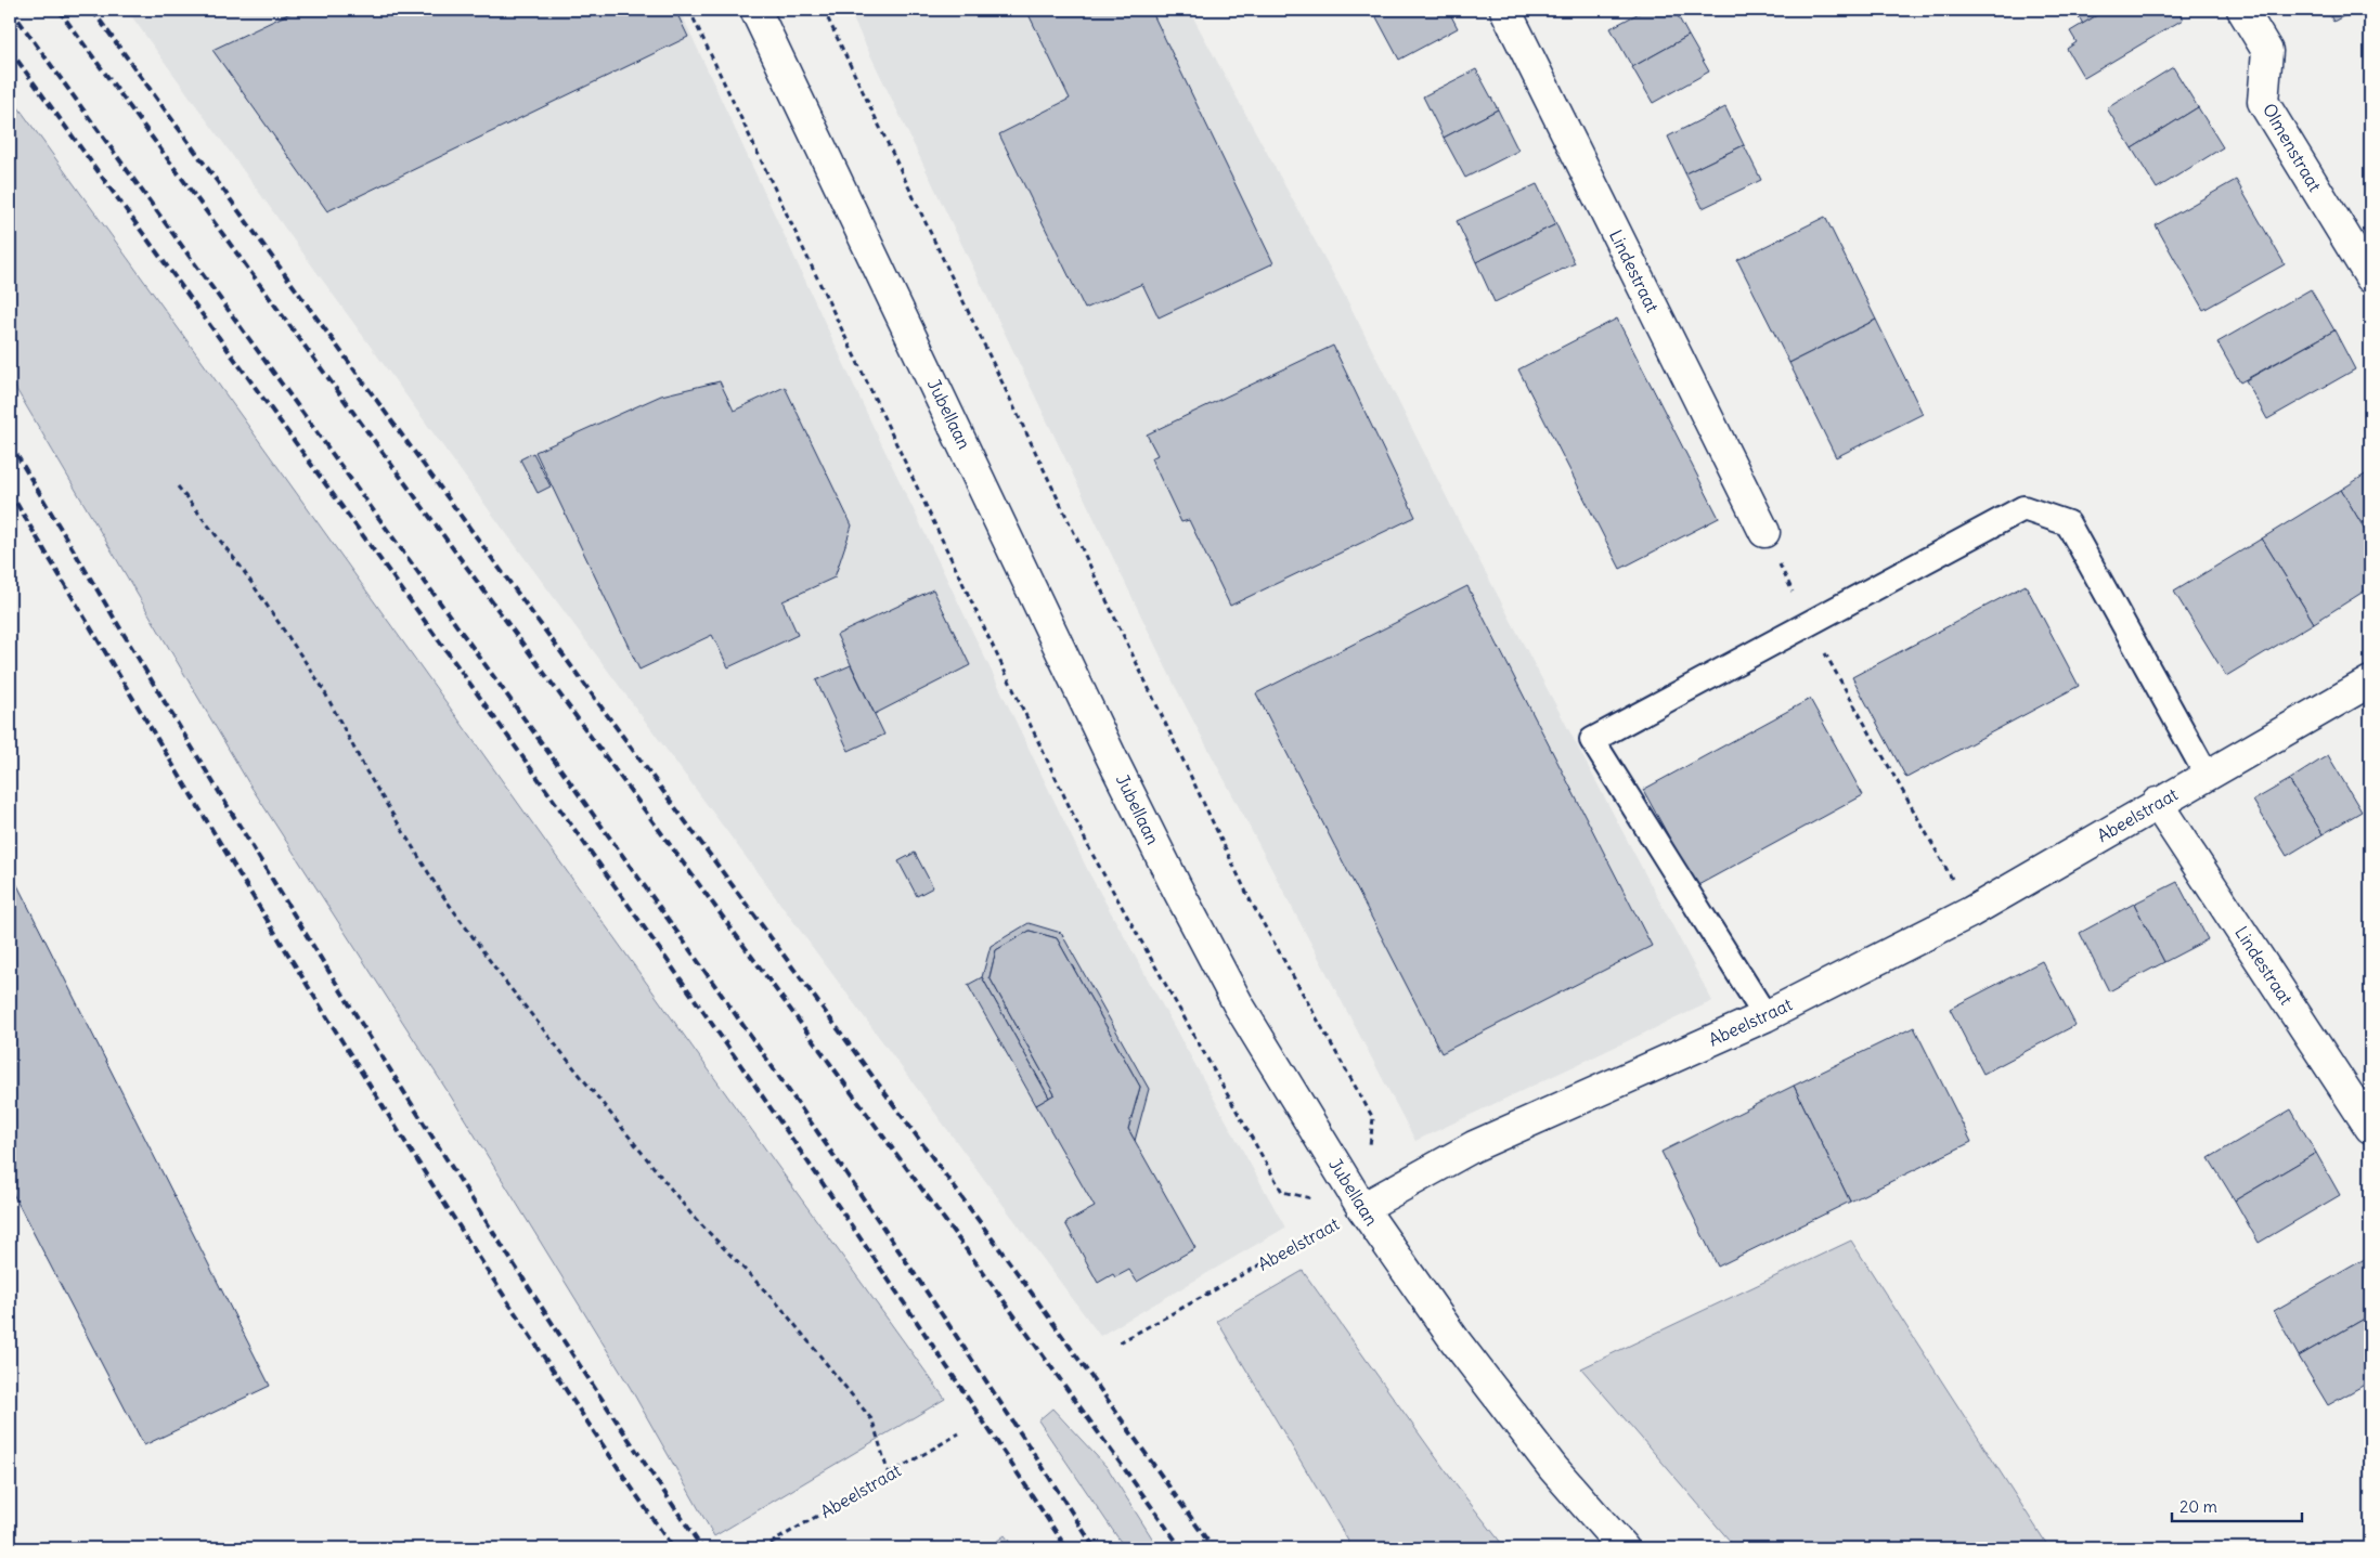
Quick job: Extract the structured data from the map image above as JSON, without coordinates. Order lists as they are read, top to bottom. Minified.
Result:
{"streets":{"street":["Olmenstraat","Lindestraat","Jubellaan","Abeelstraat"]},"crossings":[["Lindestraat","Abeelstraat"],["Jubellaan","Abeelstraat"]],"scale_bar":"20 m"}
